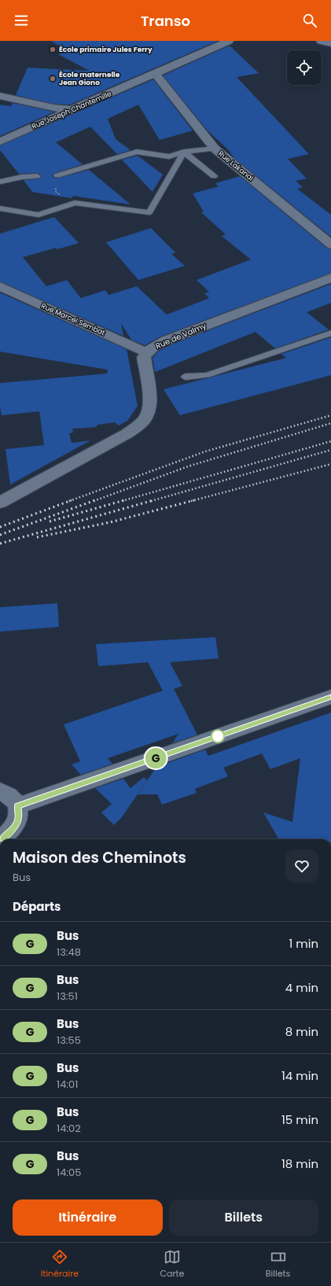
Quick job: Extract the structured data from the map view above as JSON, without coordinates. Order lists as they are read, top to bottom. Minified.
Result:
{"streets":{"street":["Rue Joseph Chantemille","Rue Lakanal","Rue Marcel Sembat","Rue de Valmy"]},"crossings":[["Rue Joseph Chantemille","Rue Lakanal"],["Rue Marcel Sembat","Rue de Valmy"]],"places":["École primaire Jules Ferry","École maternelle Jean Giono"],"lines":["bus line G"],"page":{"header":"Transo","on_map":"G","heading":[["Maison des Cheminots","Bus"],"Départs"],"list":[{"mark":"G","name":"Bus","note":"13:48","value":"1 min"},{"mark":"G","name":"Bus","note":"13:51","value":"4 min"},{"mark":"G","name":"Bus","note":"13:55","value":"8 min"},{"mark":"G","name":"Bus","note":"14:01","value":"14 min"},{"mark":"G","name":"Bus","note":"14:02","value":"15 min"},{"mark":"G","name":"Bus","note":"14:05","value":"18 min"}],"buttons":["Itinéraire","Billets"],"tabs":["Itinéraire","Carte","Billets"]}}
